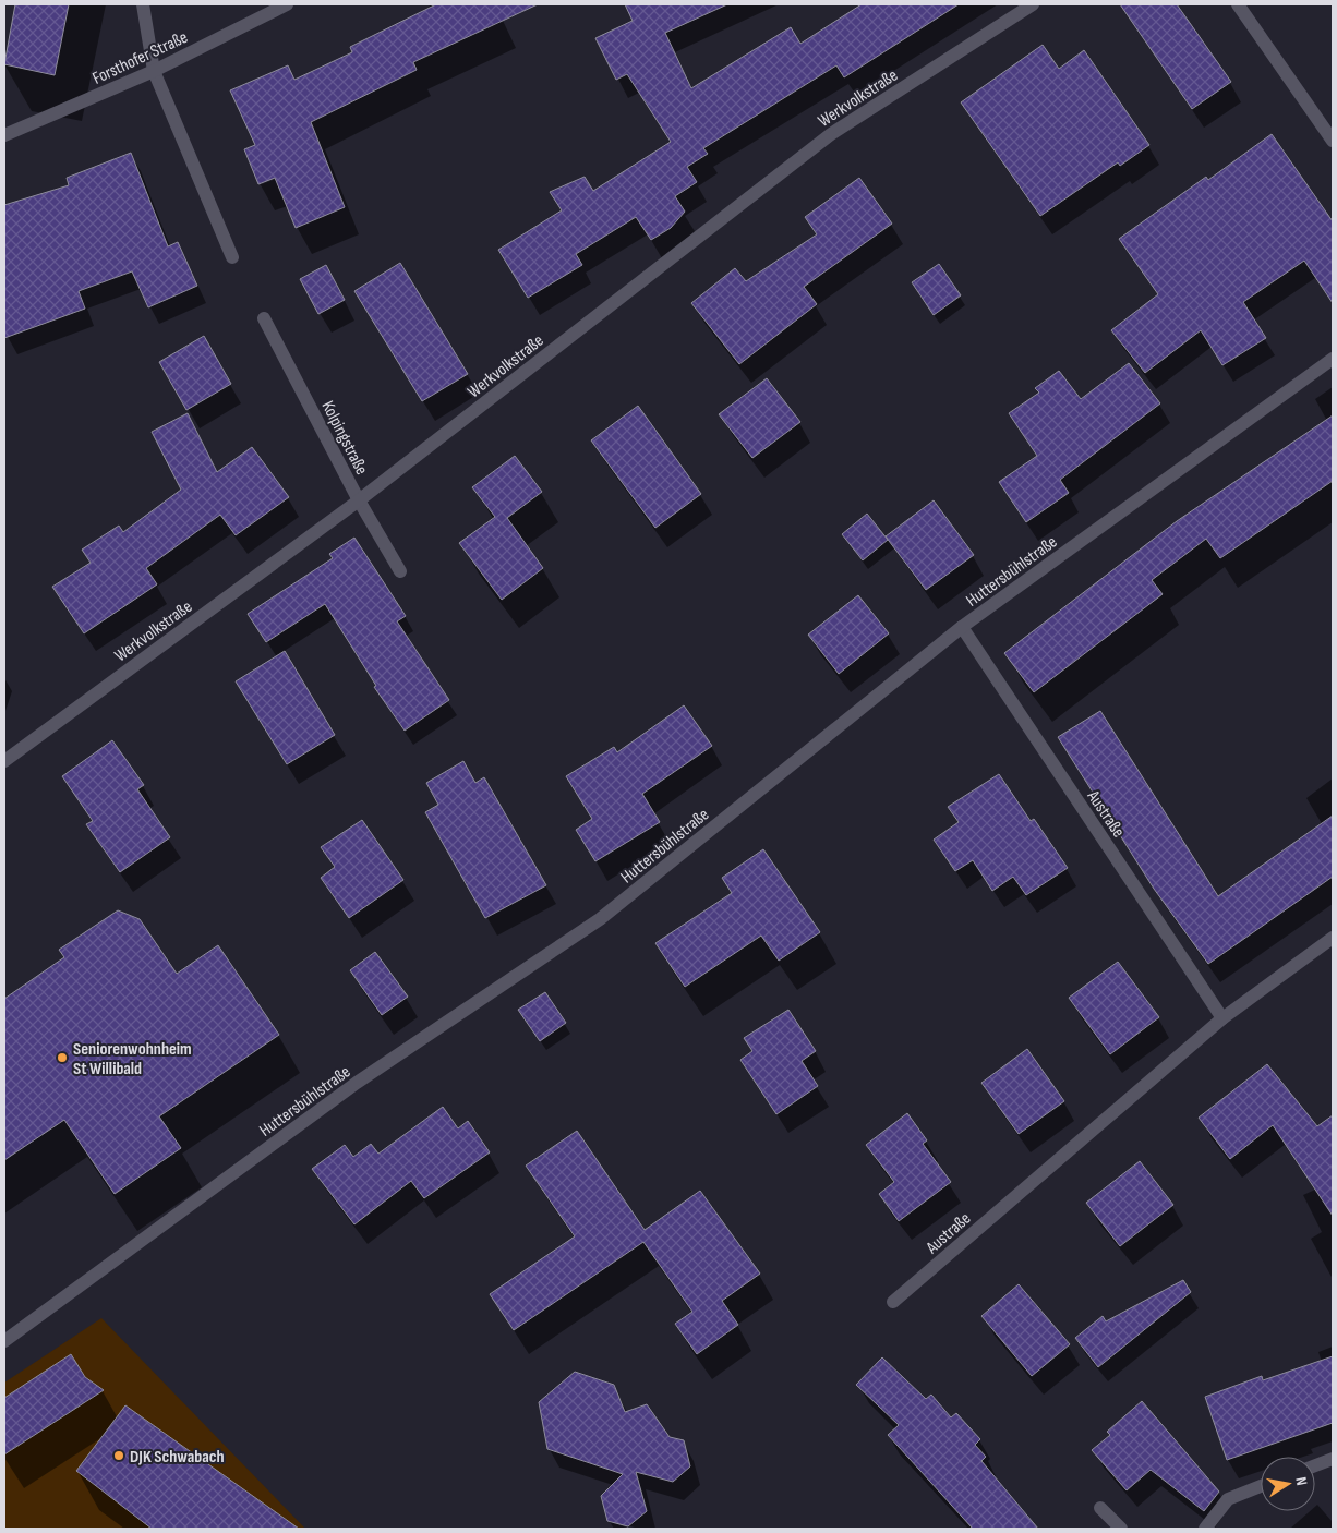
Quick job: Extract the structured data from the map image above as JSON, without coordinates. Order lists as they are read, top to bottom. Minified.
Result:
{"streets":{"street":["Forsthofer Straße","Werkvolkstraße","Kolpingstraße","Huttersbühlstraße","Austraße"]},"crossings":[["Werkvolkstraße","Kolpingstraße"],["Huttersbühlstraße","Austraße"]],"places":["Seniorenwohnheim St Willibald","DJK Schwabach"],"north":"right"}
